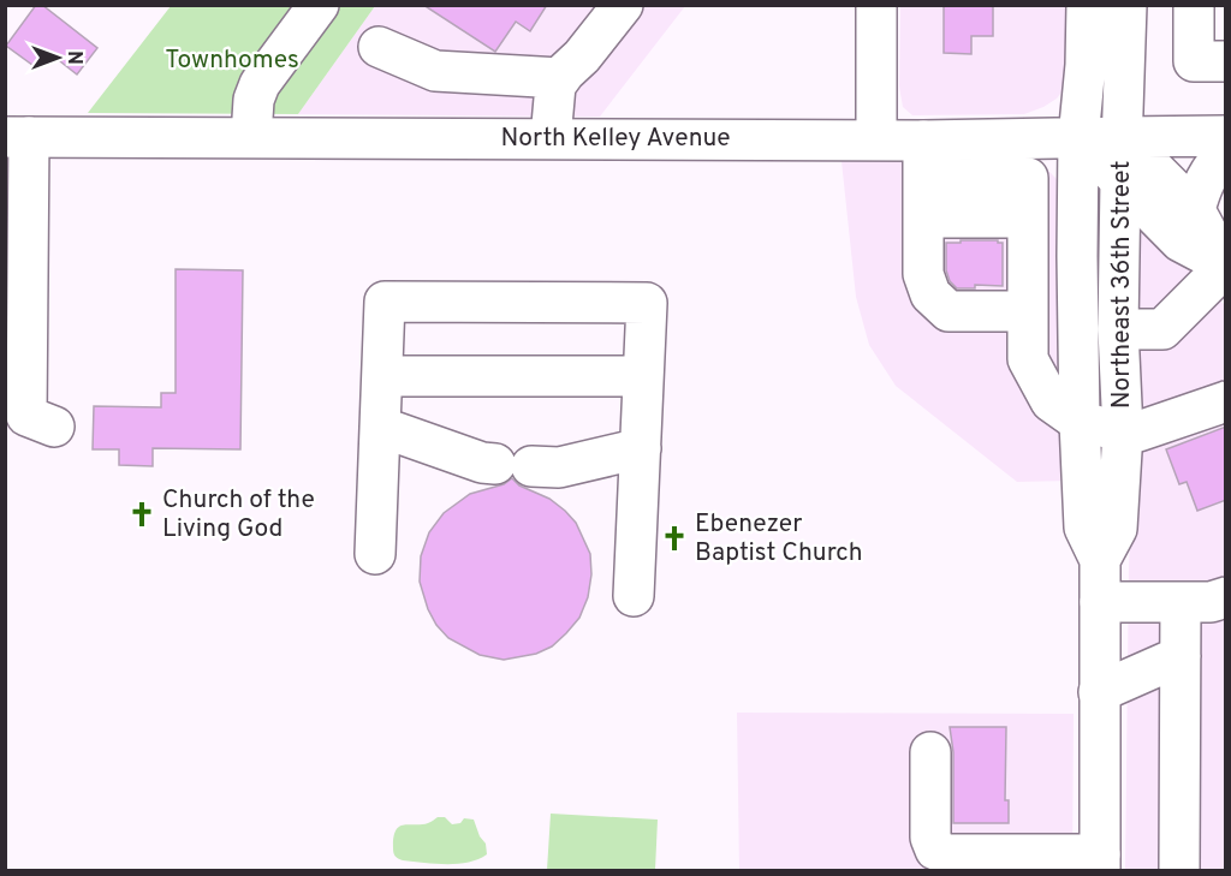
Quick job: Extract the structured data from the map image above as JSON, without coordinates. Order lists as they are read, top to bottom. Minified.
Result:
{"streets":{"main road":["North Kelley Avenue","Northeast 36th Street"]},"crossings":[["North Kelley Avenue","Northeast 36th Street"]],"parks":["Townhomes"],"places":{"church":["Church of the Living God","Ebenezer Baptist Church"]},"north":"right"}
